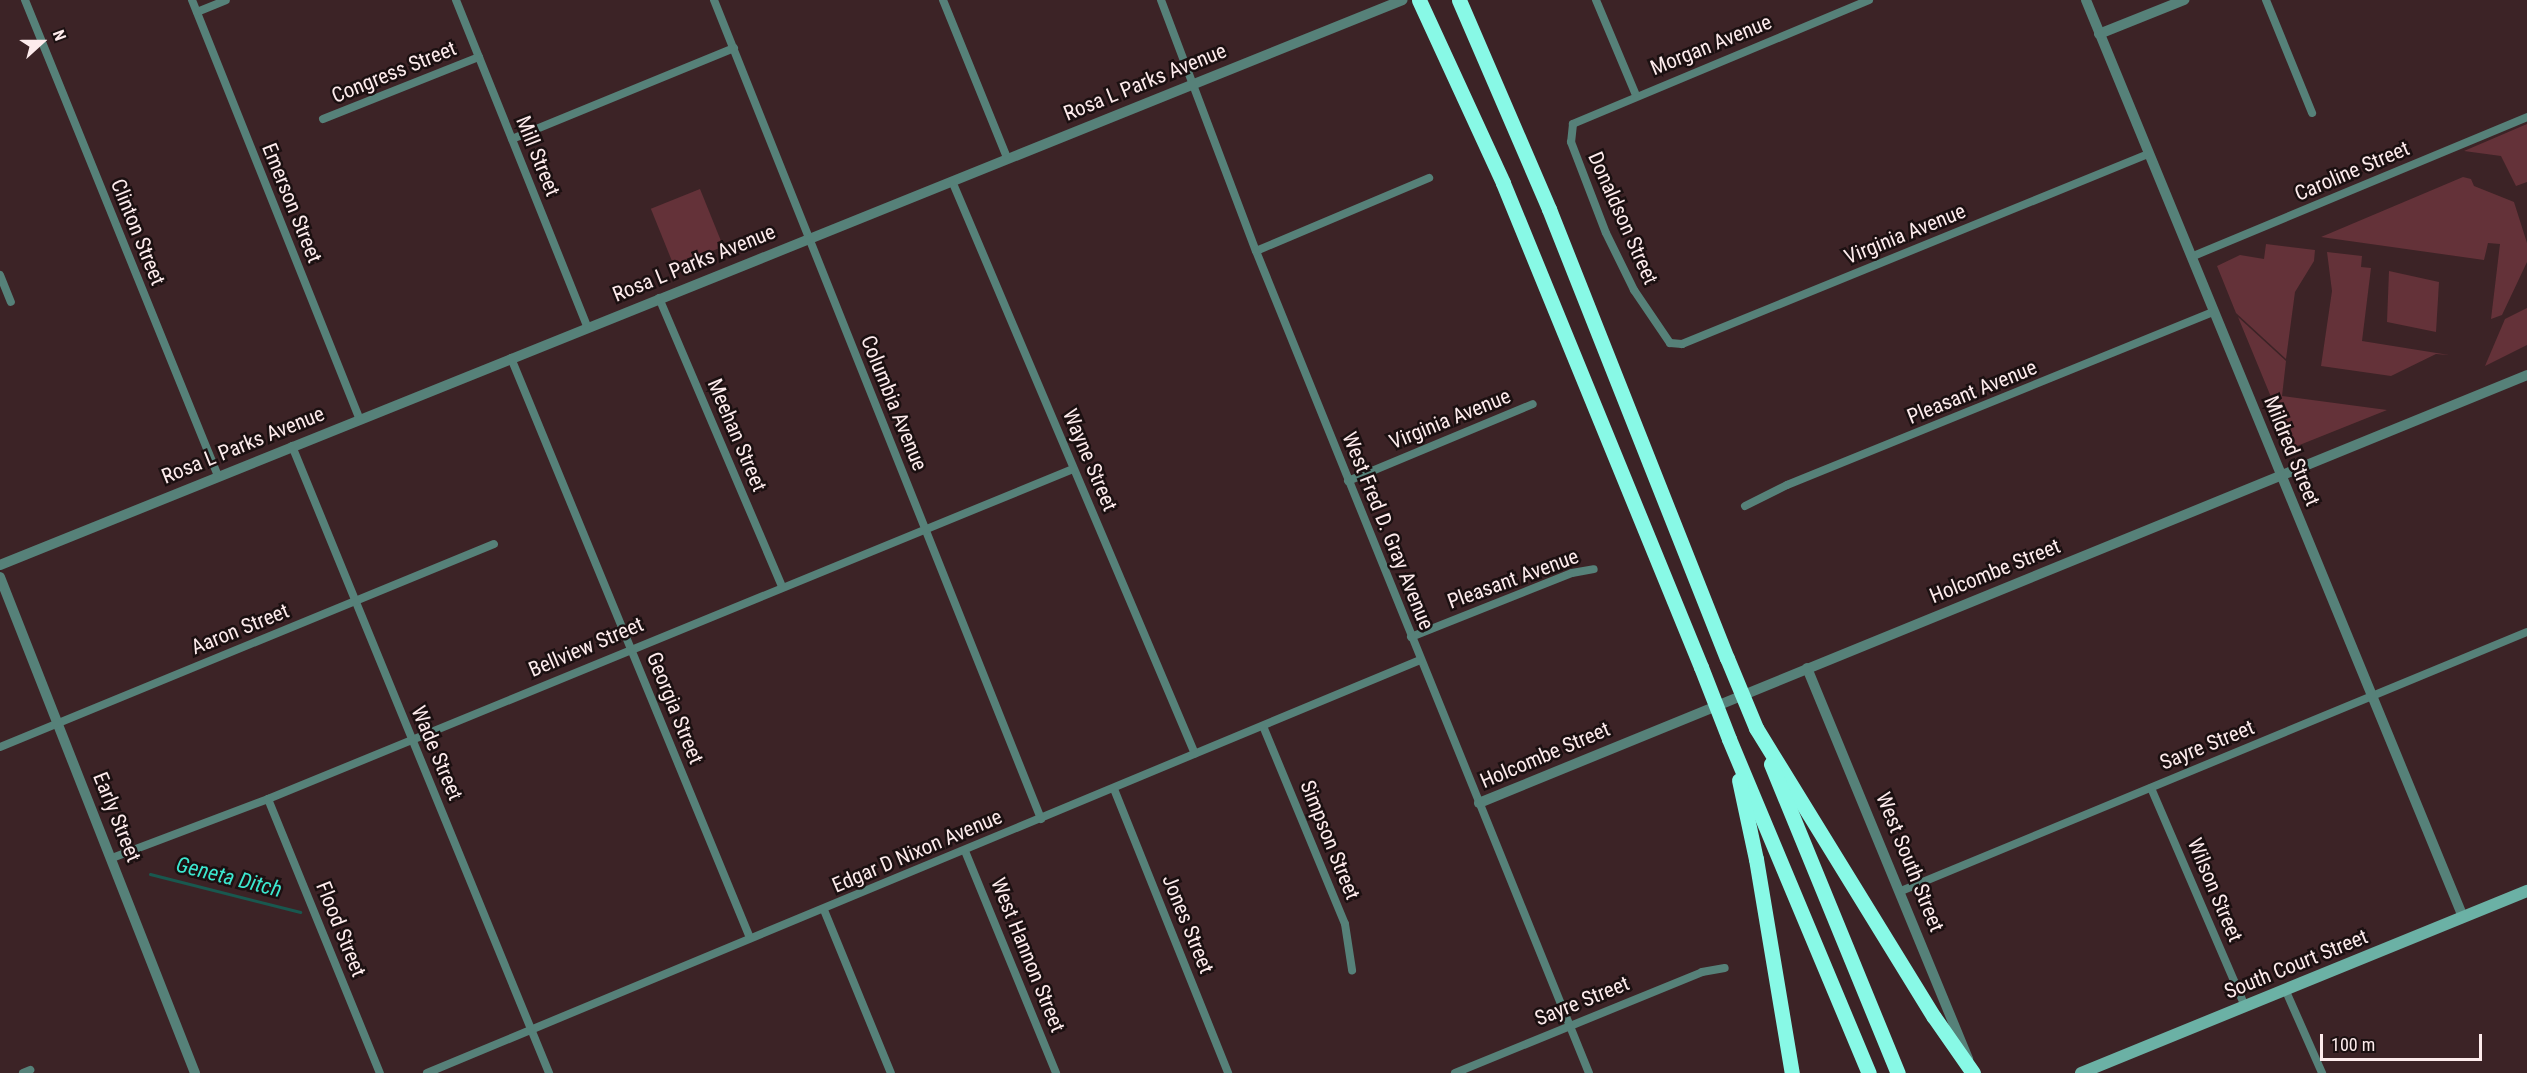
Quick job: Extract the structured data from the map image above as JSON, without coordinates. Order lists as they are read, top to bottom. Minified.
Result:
{"streets":{"main road":["South Court Street"],"street":["Morgan Avenue","Congress Street","Rosa L Parks Avenue","Mill Street","Caroline Street","Emerson Street","Donaldson Street","Clinton Street","Virginia Avenue","Pleasant Avenue","Columbia Avenue","Meehan Street","Mildred Street","Wayne Street","West Fred D. Gray Avenue","Holcombe Street","Aaron Street","Bellview Street","Georgia Street","Sayre Street","Wade Street","Early Street","Simpson Street","Edgar D Nixon Avenue","West South Street","Wilson Street","Jones Street","Flood Street","West Hannon Street"]},"crossings":[["Morgan Avenue","Donaldson Street"],["Congress Street","Mill Street"],["Rosa L Parks Avenue","Mill Street"],["Rosa L Parks Avenue","Emerson Street"],["Rosa L Parks Avenue","Clinton Street"],["Rosa L Parks Avenue","Columbia Avenue"],["Rosa L Parks Avenue","Meehan Street"],["Rosa L Parks Avenue","Wayne Street"],["Rosa L Parks Avenue","West Fred D. Gray Avenue"],["Rosa L Parks Avenue","Georgia Street"],["Rosa L Parks Avenue","Wade Street"],["Caroline Street","Mildred Street"],["Donaldson Street","Virginia Avenue"],["Virginia Avenue","Mildred Street"],["Virginia Avenue","West Fred D. Gray Avenue"],["Pleasant Avenue","Mildred Street"],["Pleasant Avenue","West Fred D. Gray Avenue"],["Columbia Avenue","Bellview Street"],["Columbia Avenue","Edgar D Nixon Avenue"],["Meehan Street","Bellview Street"],["Mildred Street","Holcombe Street"],["Mildred Street","Sayre Street"],["Mildred Street","South Court Street"],["Wayne Street","Bellview Street"],["Wayne Street","Edgar D Nixon Avenue"],["West Fred D. Gray Avenue","Holcombe Street"],["West Fred D. Gray Avenue","Sayre Street"],["West Fred D. Gray Avenue","Edgar D Nixon Avenue"],["Holcombe Street","West South Street"],["Aaron Street","Wade Street"],["Aaron Street","Early Street"],["Bellview Street","Georgia Street"],["Bellview Street","Wade Street"],["Bellview Street","Early Street"],["Bellview Street","Flood Street"],["Georgia Street","Edgar D Nixon Avenue"],["Sayre Street","West South Street"],["Sayre Street","Wilson Street"],["Wade Street","Edgar D Nixon Avenue"],["Simpson Street","Edgar D Nixon Avenue"],["Edgar D Nixon Avenue","Jones Street"],["Edgar D Nixon Avenue","West Hannon Street"],["Wilson Street","South Court Street"]],"water":["Geneta Ditch"],"scale_bar":"100 m","north":"right"}
